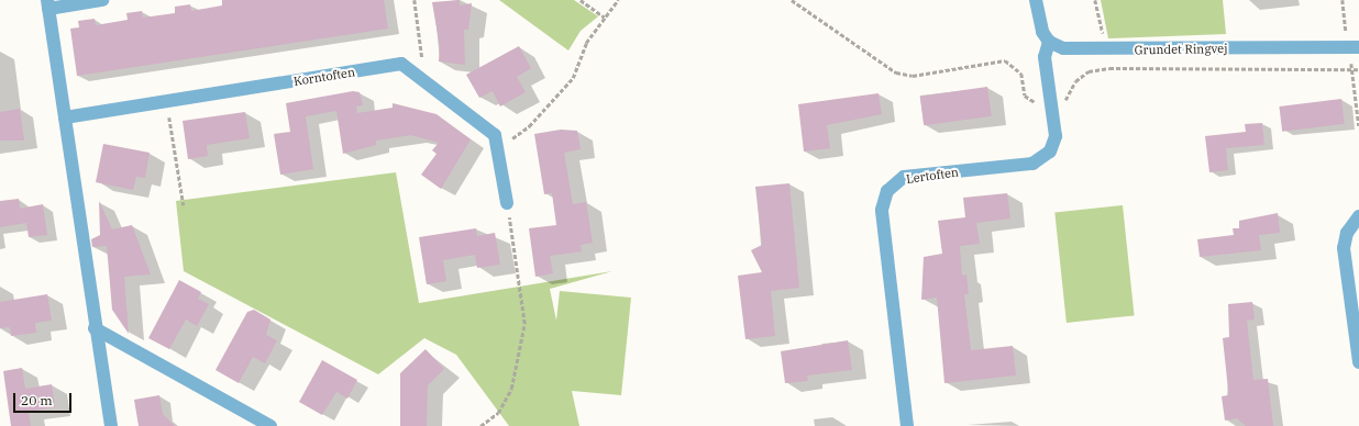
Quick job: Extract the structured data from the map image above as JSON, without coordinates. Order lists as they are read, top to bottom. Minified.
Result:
{"streets":{"street":["Grundet Ringvej","Korntoften","Lertoften"]},"crossings":[["Grundet Ringvej","Lertoften"]],"scale_bar":"20 m"}
